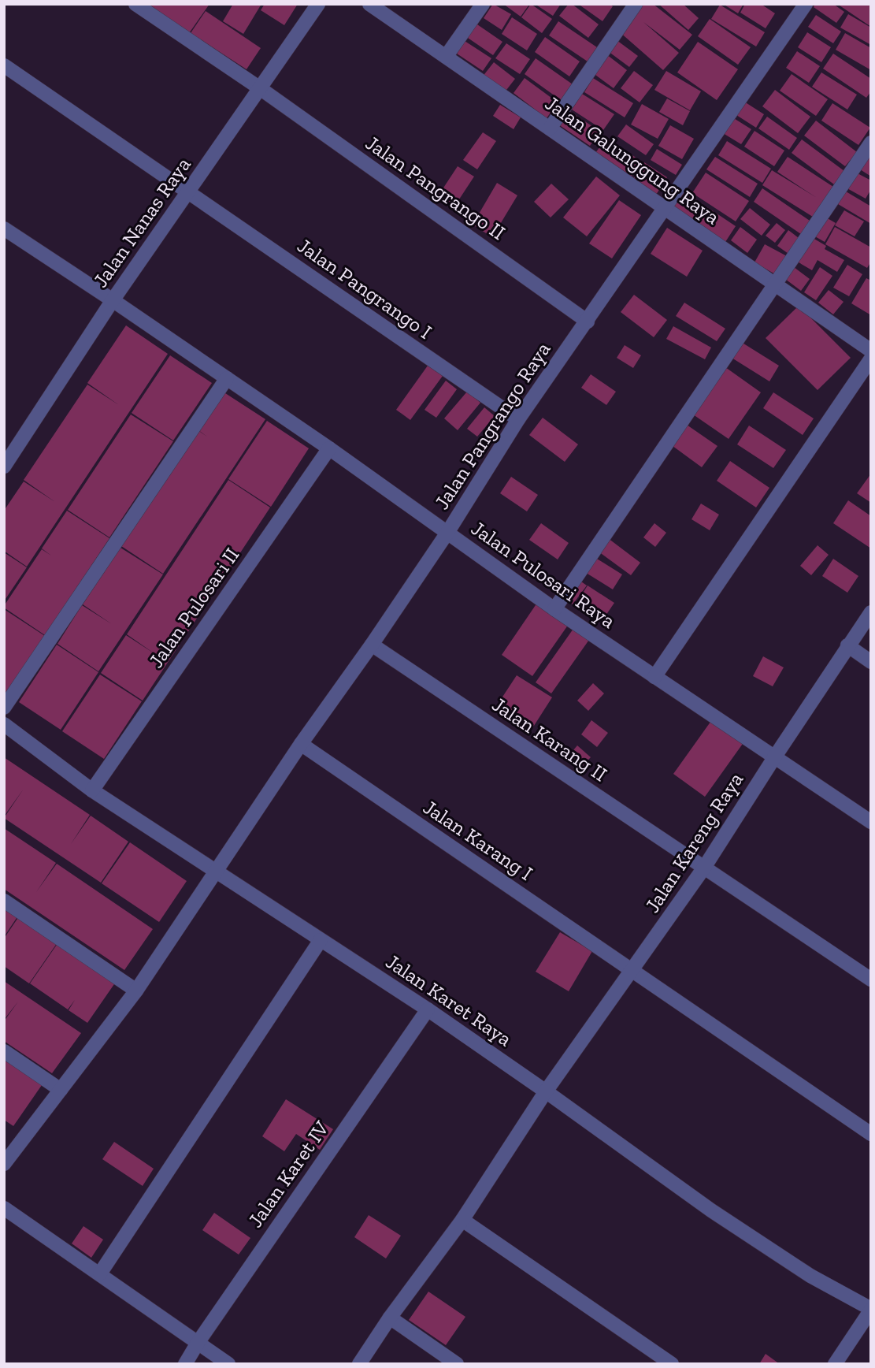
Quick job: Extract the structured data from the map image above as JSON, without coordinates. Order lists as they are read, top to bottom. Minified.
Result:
{"streets":{"street":["Jalan Galunggung Raya","Jalan Pangrango II","Jalan Nanas Raya","Jalan Pangrango I","Jalan Pangrango Raya","Jalan Pulosari Raya","Jalan Pulosari II","Jalan Karang II","Jalan Karang I","Jalan Kareng Raya","Jalan Karet Raya","Jalan Karet IV"]},"crossings":[["Jalan Galunggung Raya","Jalan Pangrango Raya"],["Jalan Pangrango II","Jalan Nanas Raya"],["Jalan Pangrango II","Jalan Pangrango Raya"],["Jalan Nanas Raya","Jalan Pangrango I"],["Jalan Nanas Raya","Jalan Pulosari Raya"],["Jalan Pangrango I","Jalan Pangrango Raya"],["Jalan Pangrango Raya","Jalan Pulosari Raya"],["Jalan Pangrango Raya","Jalan Karang II"],["Jalan Pangrango Raya","Jalan Karang I"],["Jalan Pangrango Raya","Jalan Karet Raya"],["Jalan Pulosari Raya","Jalan Pulosari II"],["Jalan Pulosari Raya","Jalan Kareng Raya"],["Jalan Pulosari II","Jalan Karet Raya"],["Jalan Karang II","Jalan Kareng Raya"],["Jalan Karang I","Jalan Kareng Raya"],["Jalan Kareng Raya","Jalan Karet Raya"],["Jalan Karet Raya","Jalan Karet IV"]]}
